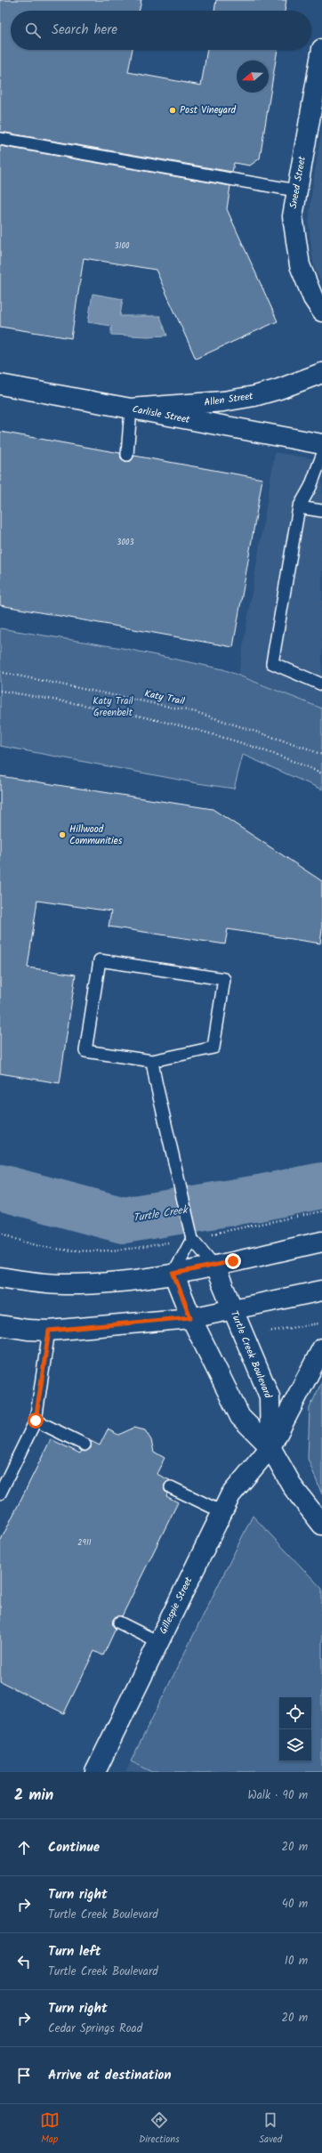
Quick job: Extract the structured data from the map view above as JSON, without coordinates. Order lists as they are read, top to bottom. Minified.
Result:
{"streets":{"street":["Sneed Street","Allen Street","Carlisle Street","Turtle Creek Boulevard","Gillespie Street"],"path":["Katy Trail"]},"crossings":[["Allen Street","Carlisle Street"],["Turtle Creek Boulevard","Gillespie Street"]],"water":["Turtle Creek"],"parks":["Katy Trail Greenbelt"],"places":["Post Vineyard","Hillwood Communities"],"house_numbers":["3100","3003","2911"],"north":"left","page":{"search":"Search here","heading":["2 min","Walk · 90 m"],"list":[["Continue","20 m"],["Turn right","Turtle Creek Boulevard","40 m"],["Turn left","Turtle Creek Boulevard","10 m"],["Turn right","Cedar Springs Road","20 m"],"Arrive at destination"],"nav":["Map","Directions","Saved"]}}
